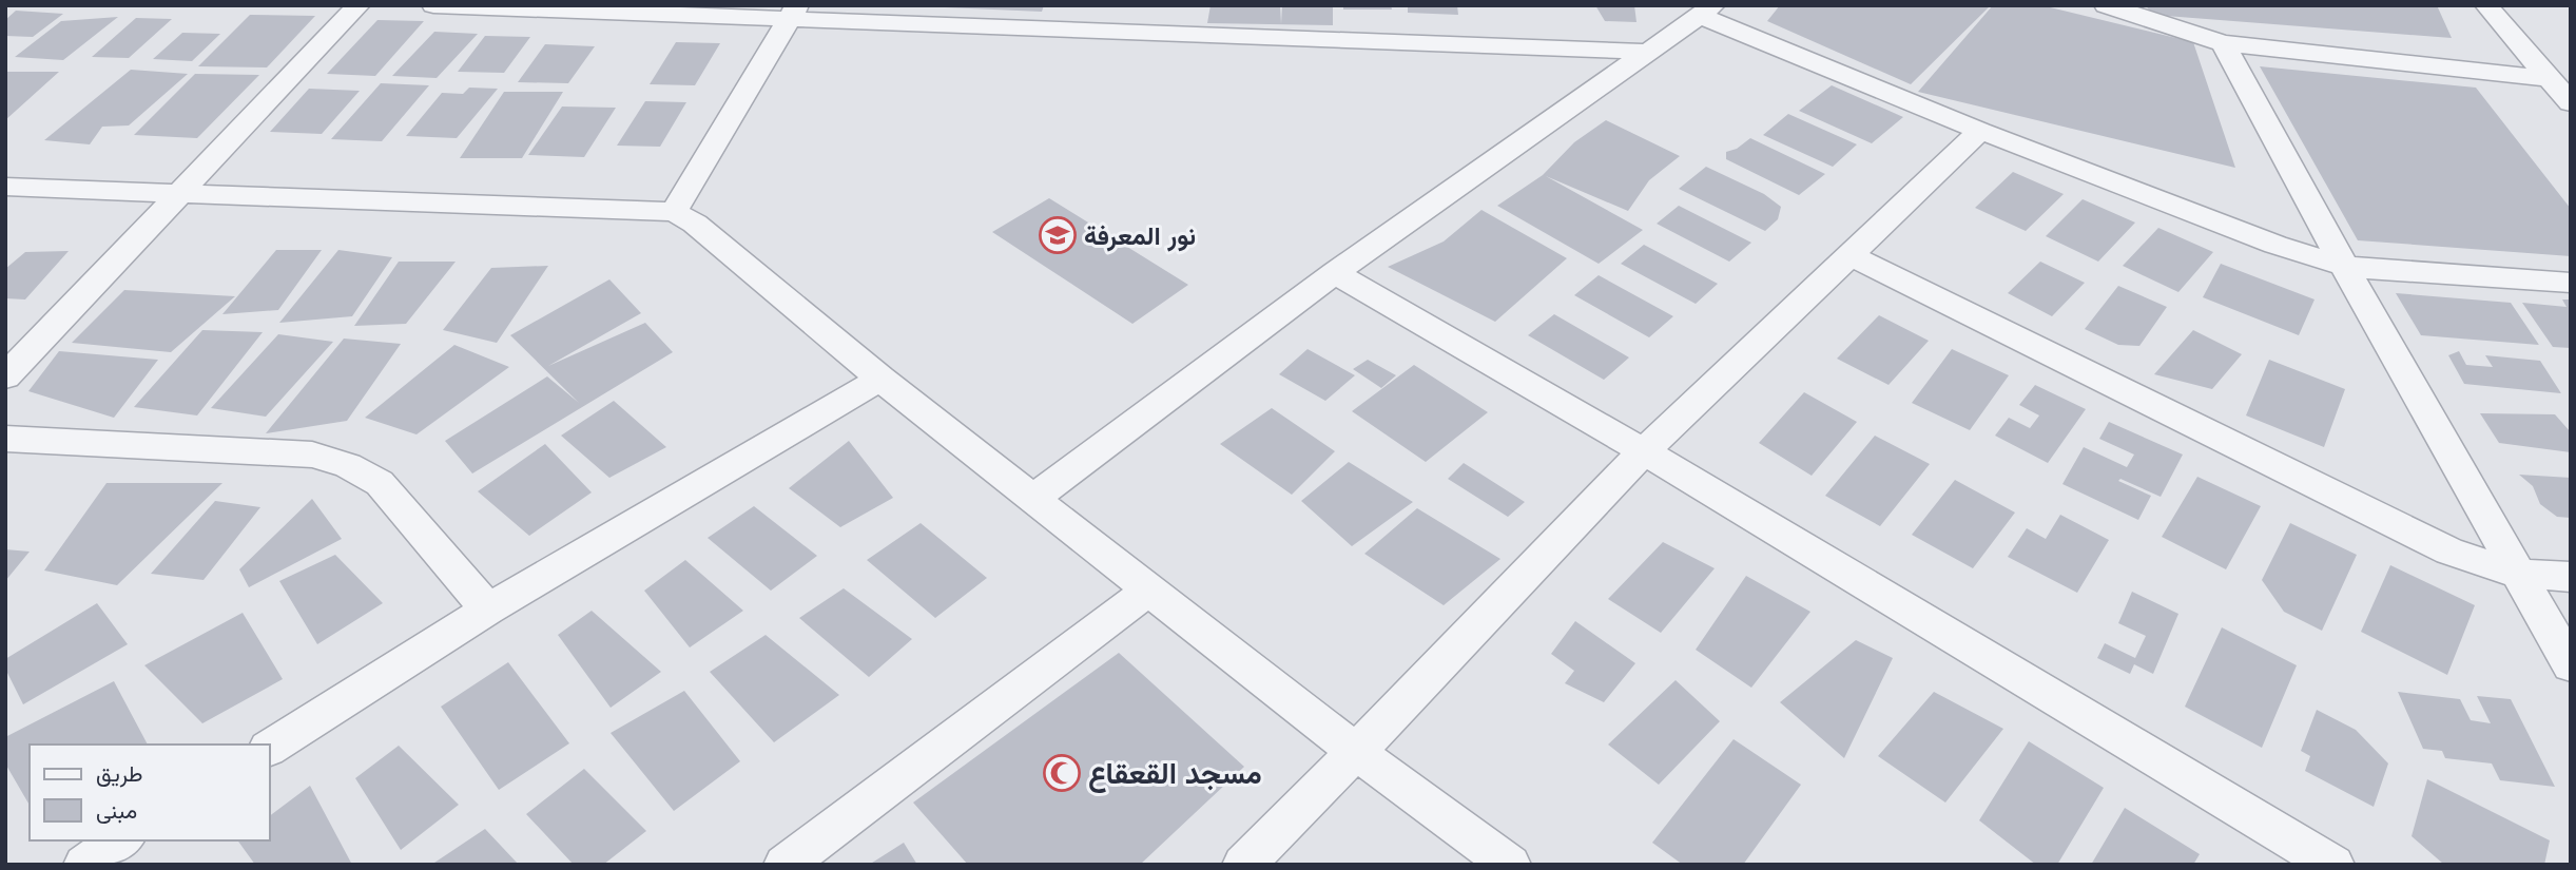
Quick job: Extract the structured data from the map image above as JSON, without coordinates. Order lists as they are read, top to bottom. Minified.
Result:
{"places":{"school or university":["نور المعرفة"],"mosque":["مسجد القعقاع"]},"legend":["طريق","مبنى"]}
